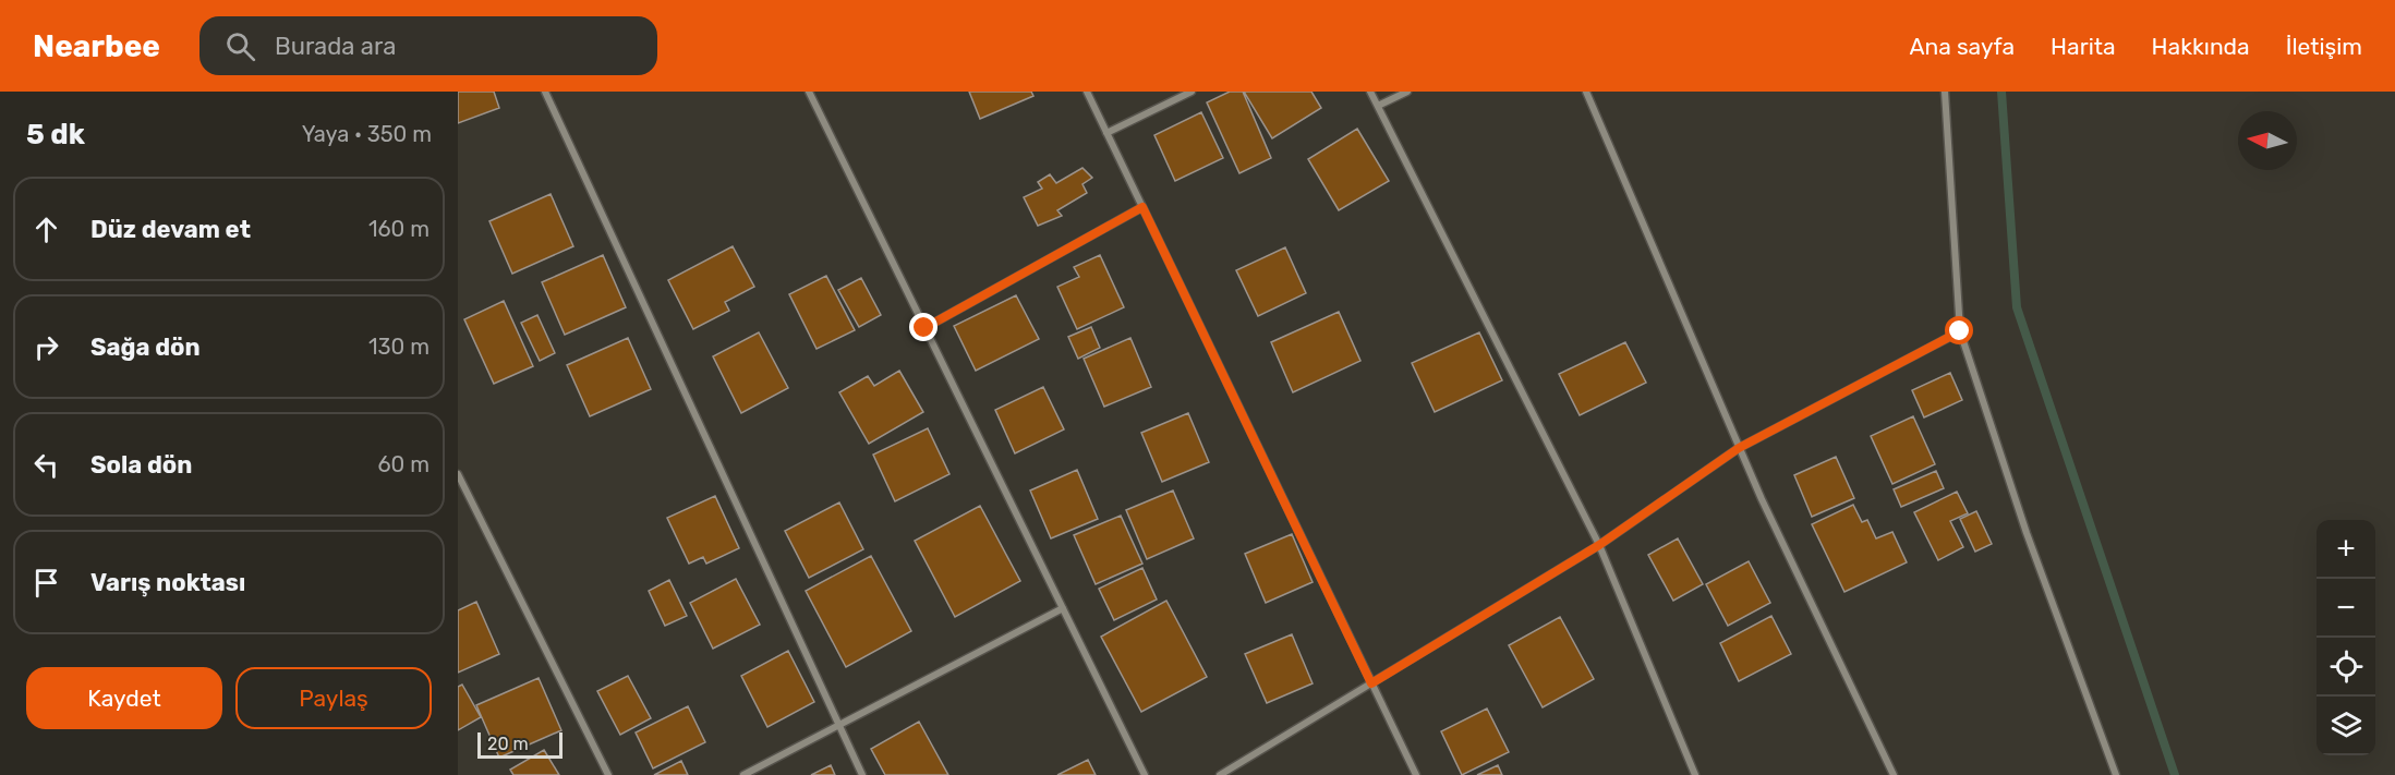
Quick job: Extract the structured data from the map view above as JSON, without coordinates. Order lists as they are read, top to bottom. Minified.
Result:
{"scale_bar":"20 m","north":"left","page":{"header":"Nearbee","search":"Burada ara","nav":["Ana sayfa","Harita","Hakkında","İletişim"],"heading":["5 dk","Yaya · 350 m"],"list":[["Düz devam et","160 m"],["Sağa dön","130 m"],["Sola dön","60 m"],"Varış noktası"],"map_buttons":["+","−"],"buttons":["Kaydet","Paylaş"],"scale":"20 m"}}
